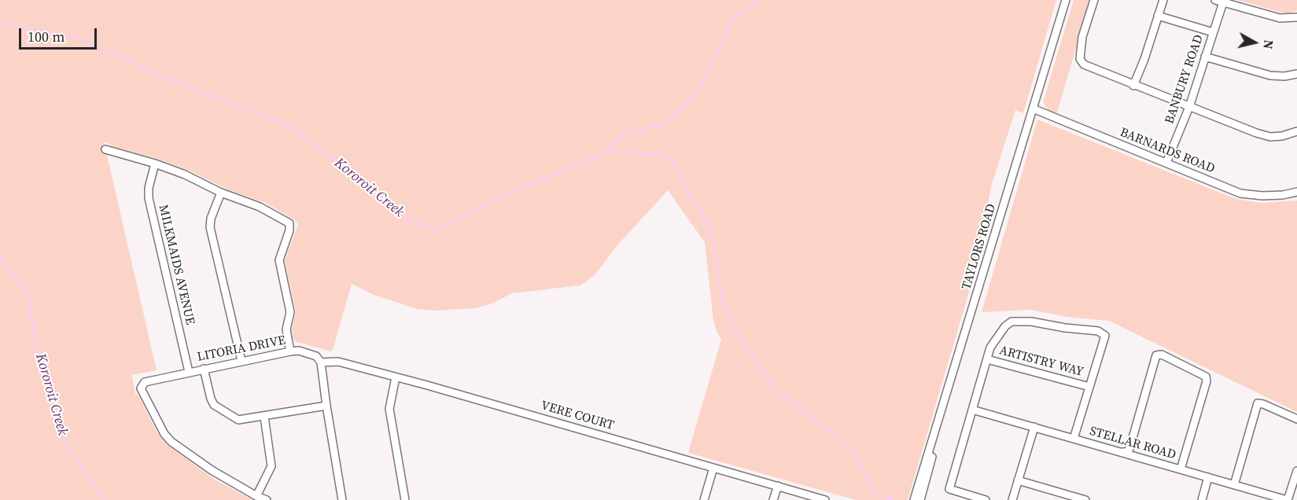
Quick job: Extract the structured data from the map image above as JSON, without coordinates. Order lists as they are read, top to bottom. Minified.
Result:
{"streets":{"street":["BANBURY ROAD","BARNARDS ROAD","TAYLORS ROAD","MILKMAIDS AVENUE","LITORIA DRIVE","ARTISTRY WAY","VERE COURT","STELLAR ROAD"]},"crossings":[["BANBURY ROAD","BARNARDS ROAD"],["BARNARDS ROAD","TAYLORS ROAD"],["MILKMAIDS AVENUE","LITORIA DRIVE"],["LITORIA DRIVE","VERE COURT"]],"water":["Kororoit Creek"],"scale_bar":"100 m","north":"right"}
